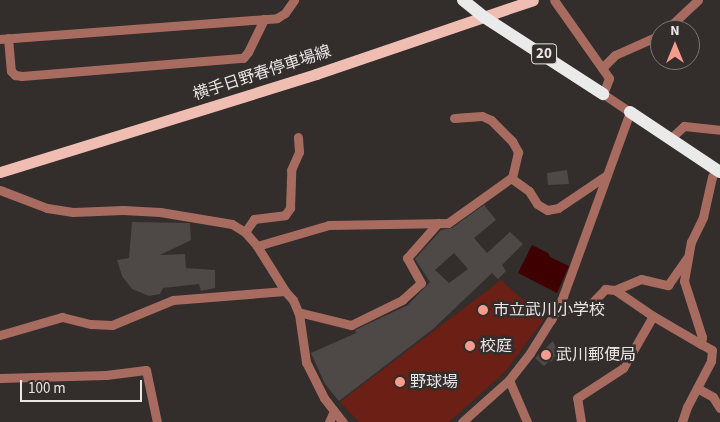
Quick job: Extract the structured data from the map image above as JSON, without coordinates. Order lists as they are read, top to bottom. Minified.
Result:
{"streets":{"highway":["20"],"main road":["横手日野春停車場線"]},"crossings":[["20","横手日野春停車場線"]],"places":["市立武川小学校","校庭","武川郵便局","野球場"],"scale_bar":"100 m","north":"top"}
